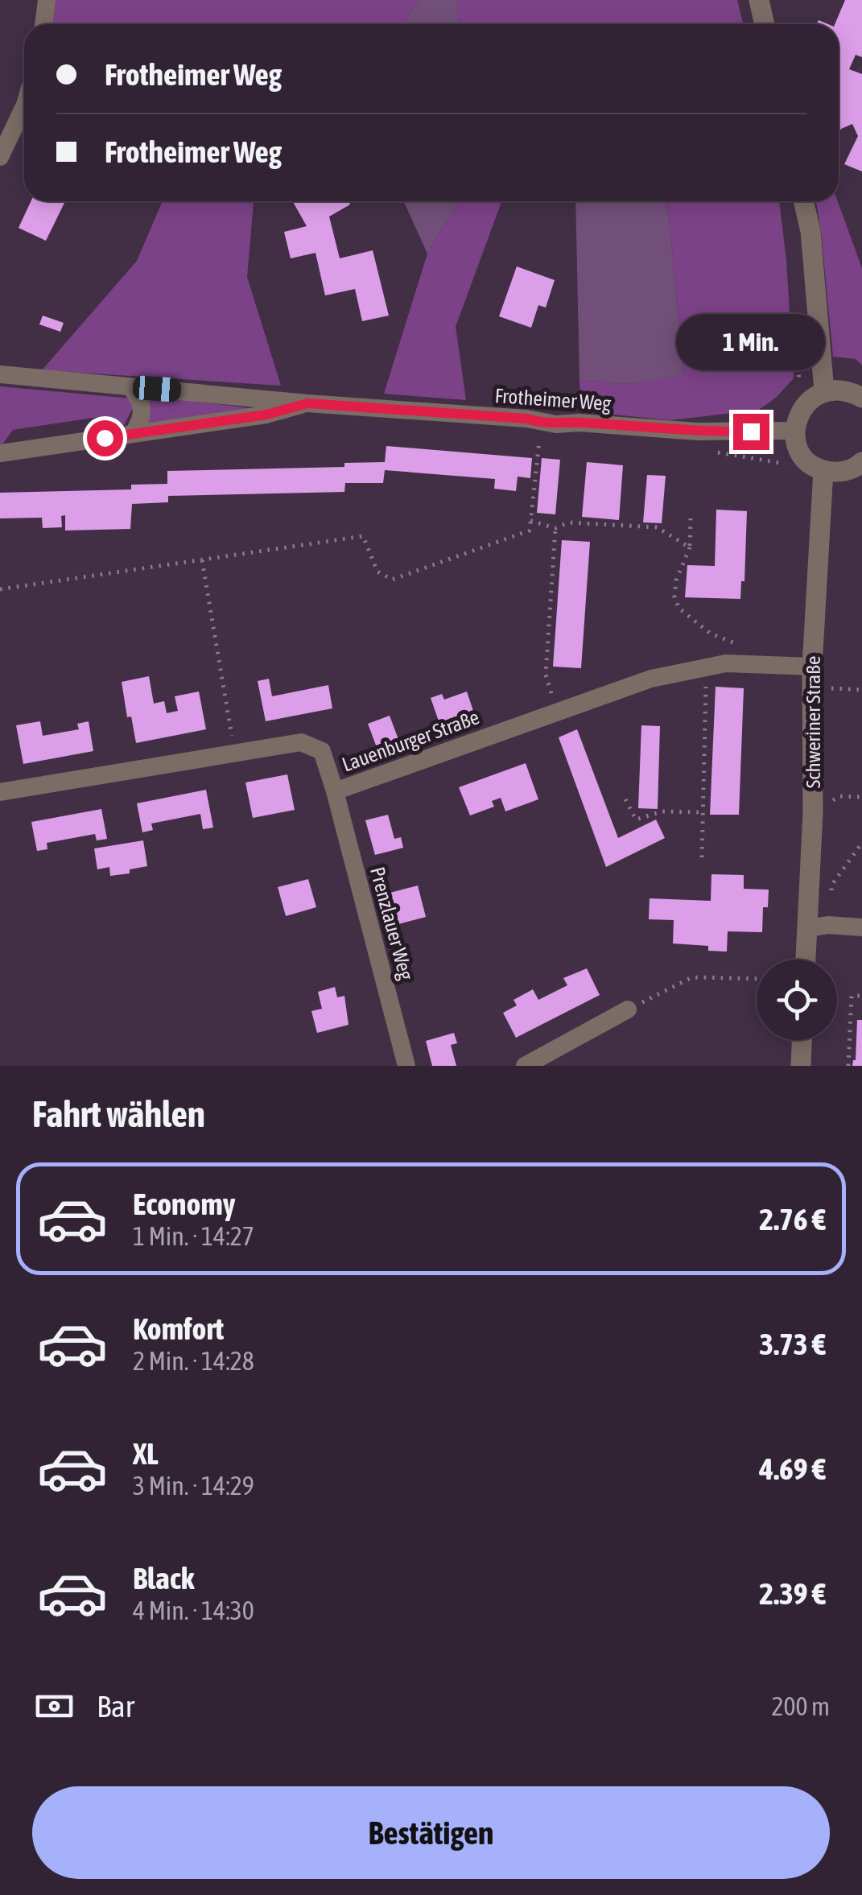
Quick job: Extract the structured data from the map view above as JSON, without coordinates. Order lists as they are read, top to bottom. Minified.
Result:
{"streets":{"street":["Frotheimer Weg","Schweriner Straße","Lauenburger Straße","Prenzlauer Weg"]},"crossings":[["Schweriner Straße","Lauenburger Straße"],["Lauenburger Straße","Prenzlauer Weg"]],"page":{"banner":["Frotheimer Weg","Frotheimer Weg"],"bubble":"1 Min.","heading":"Fahrt wählen","list":[{"name":"Economy","note":"1 Min. · 14:27","value":"2.76 €"},{"name":"Komfort","note":"2 Min. · 14:28","value":"3.73 €"},{"name":"XL","note":"3 Min. · 14:29","value":"4.69 €"},{"name":"Black","note":"4 Min. · 14:30","value":"2.39 €"}],"pay":["Bar","200 m"],"buttons":"Bestätigen"}}
